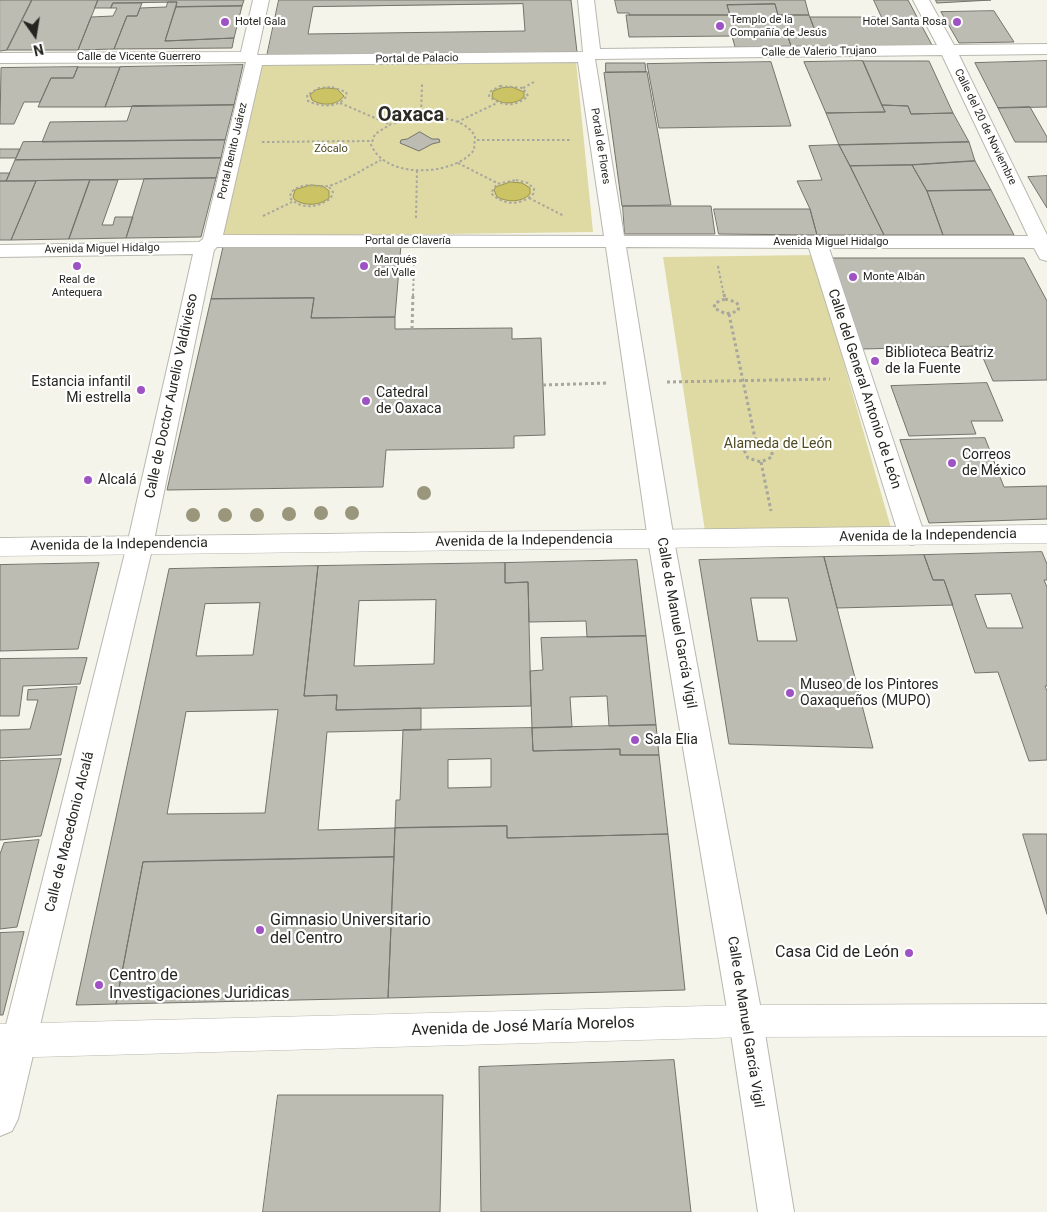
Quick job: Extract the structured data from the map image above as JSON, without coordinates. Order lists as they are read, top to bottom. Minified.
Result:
{"streets":{"main road":["Avenida de la Independencia","Avenida de José María Morelos"],"street":["Calle de Valerio Trujano","Calle de Vicente Guerrero","Portal de Palacio","Calle del 20 de Noviembre","Portal de Flores","Portal Benito Juárez","Portal de Clavería","Avenida Miguel Hidalgo","Calle del General Antonio de León","Calle de Doctor Aurelio Valdivieso","Calle de Manuel García Vigil","Calle de Macedonio Alcalá"]},"crossings":[["Calle de Valerio Trujano","Portal de Palacio"],["Calle de Valerio Trujano","Calle del 20 de Noviembre"],["Calle de Valerio Trujano","Portal de Flores"],["Calle de Vicente Guerrero","Portal de Palacio"],["Calle de Vicente Guerrero","Portal Benito Juárez"],["Portal de Palacio","Portal de Flores"],["Portal de Palacio","Portal Benito Juárez"],["Calle del 20 de Noviembre","Avenida Miguel Hidalgo"],["Portal de Flores","Portal de Clavería"],["Portal de Flores","Avenida Miguel Hidalgo"],["Portal de Flores","Calle de Manuel García Vigil"],["Portal Benito Juárez","Portal de Clavería"],["Portal Benito Juárez","Avenida Miguel Hidalgo"],["Portal Benito Juárez","Calle de Doctor Aurelio Valdivieso"],["Portal de Clavería","Avenida Miguel Hidalgo"],["Portal de Clavería","Calle de Doctor Aurelio Valdivieso"],["Portal de Clavería","Calle de Manuel García Vigil"],["Avenida Miguel Hidalgo","Calle del General Antonio de León"],["Avenida Miguel Hidalgo","Calle de Doctor Aurelio Valdivieso"],["Avenida Miguel Hidalgo","Calle de Manuel García Vigil"],["Calle del General Antonio de León","Avenida de la Independencia"],["Calle de Doctor Aurelio Valdivieso","Avenida de la Independencia"],["Calle de Doctor Aurelio Valdivieso","Calle de Macedonio Alcalá"],["Avenida de la Independencia","Calle de Manuel García Vigil"],["Avenida de la Independencia","Calle de Macedonio Alcalá"],["Calle de Manuel García Vigil","Avenida de José María Morelos"],["Calle de Macedonio Alcalá","Avenida de José María Morelos"]],"districts":["Oaxaca"],"parks":["Zócalo","Alameda de León"],"places":["Hotel Gala","Hotel Santa Rosa","Templo de la Compañía de Jesús","Real de Antequera","Marqués del Valle","Monte Albán","Biblioteca Beatriz de la Fuente","Estancia infantil Mi estrella","Catedral de Oaxaca","Correos de México","Alcalá","Museo de los Pintores Oaxaqueños (MUPO)","Sala Elia","Gimnasio Universitario del Centro","Casa Cid de León","Centro de Investigaciones Juridicas"],"north":"bottom"}
